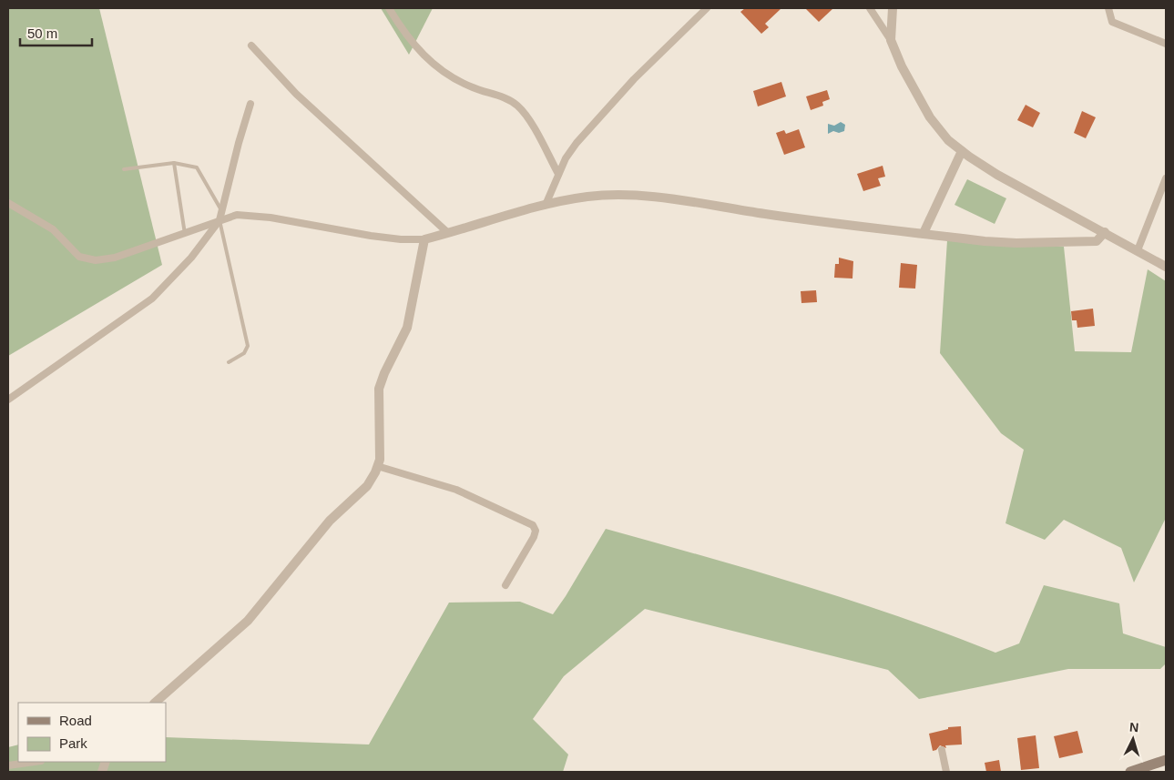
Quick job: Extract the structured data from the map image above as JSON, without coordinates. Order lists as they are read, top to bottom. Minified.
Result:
{"legend":["Road","Park"],"scale_bar":"50 m","north":"top"}
